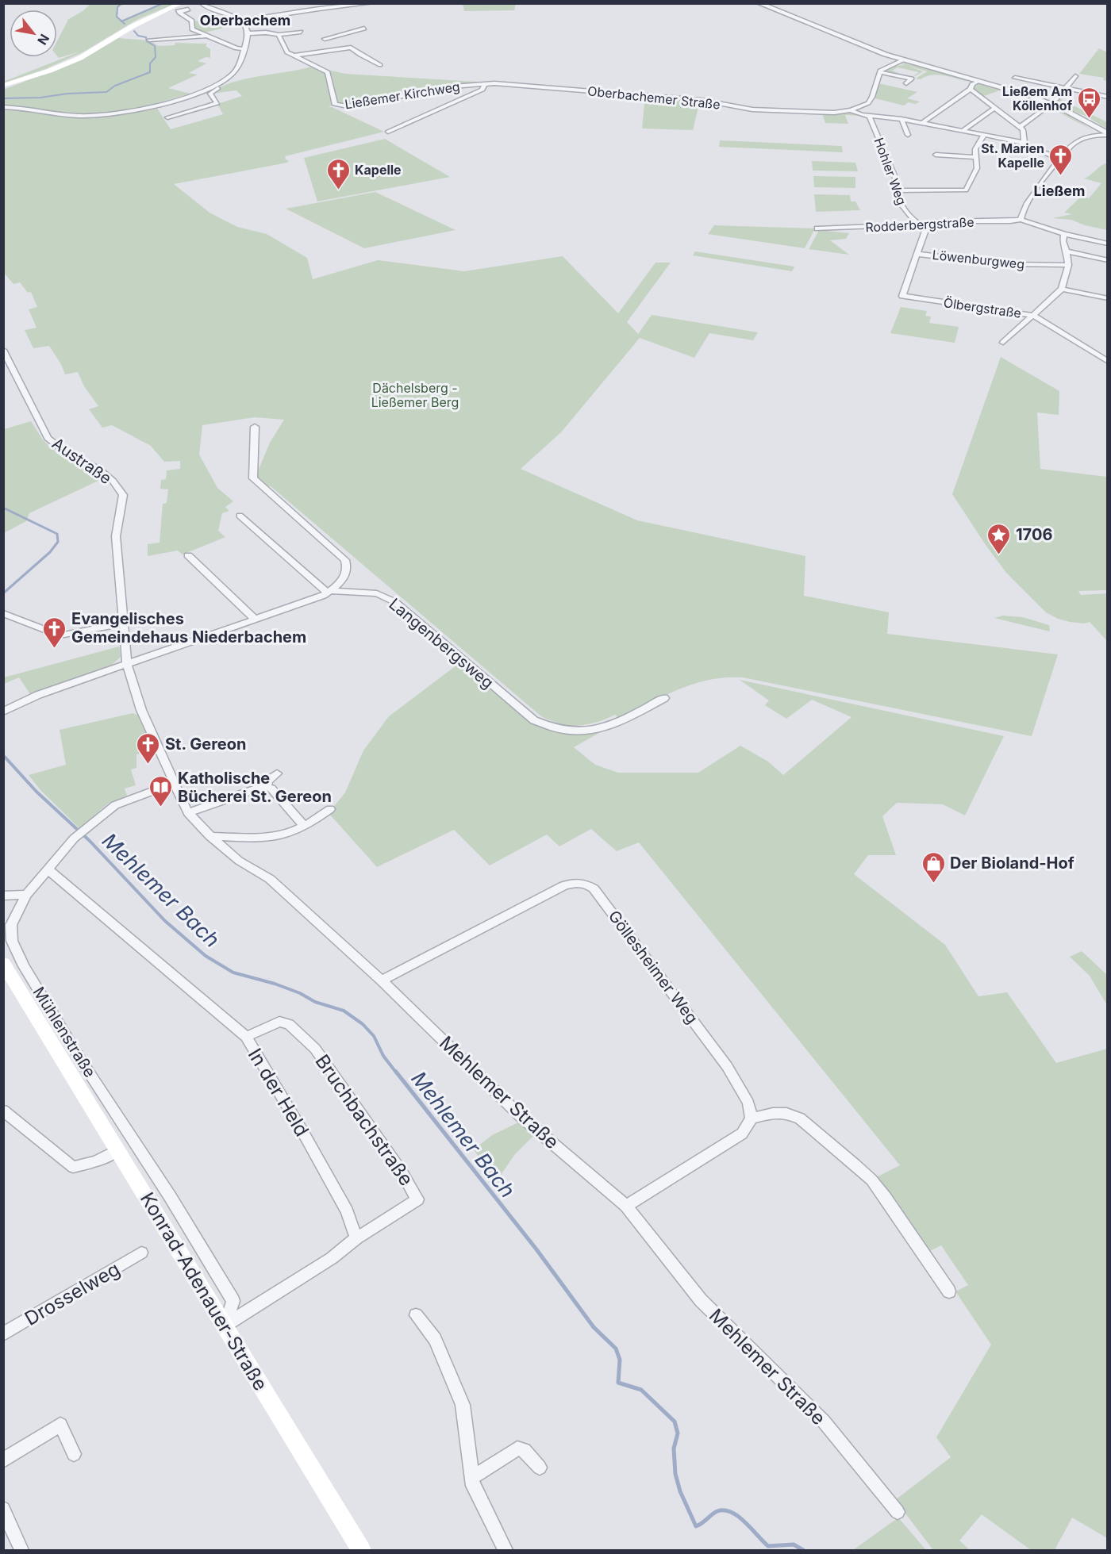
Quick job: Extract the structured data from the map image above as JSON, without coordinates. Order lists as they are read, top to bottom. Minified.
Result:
{"streets":{"main road":["Konrad-Adenauer-Straße"],"street":["Ließemer Kirchweg","Oberbachemer Straße","Hohler Weg","Rodderbergstraße","Löwenburgweg","Ölbergstraße","Austraße","Langenbergsweg","Göllesheimer Weg","Mühlenstraße","In der Held","Mehlemer Straße","Bruchbachstraße","Drosselweg"]},"crossings":[["Ließemer Kirchweg","Oberbachemer Straße"],["Oberbachemer Straße","Hohler Weg"],["Hohler Weg","Rodderbergstraße"],["Löwenburgweg","Ölbergstraße"],["Austraße","Langenbergsweg"],["Austraße","Mehlemer Straße"],["Langenbergsweg","Mehlemer Straße"],["Göllesheimer Weg","Mehlemer Straße"],["Mühlenstraße","In der Held"],["Mühlenstraße","Mehlemer Straße"],["Mühlenstraße","Konrad-Adenauer-Straße"],["In der Held","Bruchbachstraße"]],"districts":["Oberbachem","Ließem"],"water":["Mehlemer Bach"],"parks":["Dächelsberg - Ließemer Berg"],"places":{"bus stop":["Ließem Am Köllenhof"],"church":["St. Marien Kapelle","Kapelle","Evangelisches Gemeindehaus Niederbachem","St. Gereon"],"place":["1706"],"library":["Katholische Bücherei St. Gereon"],"shop":["Der Bioland-Hof"]},"north":"bottom right"}
